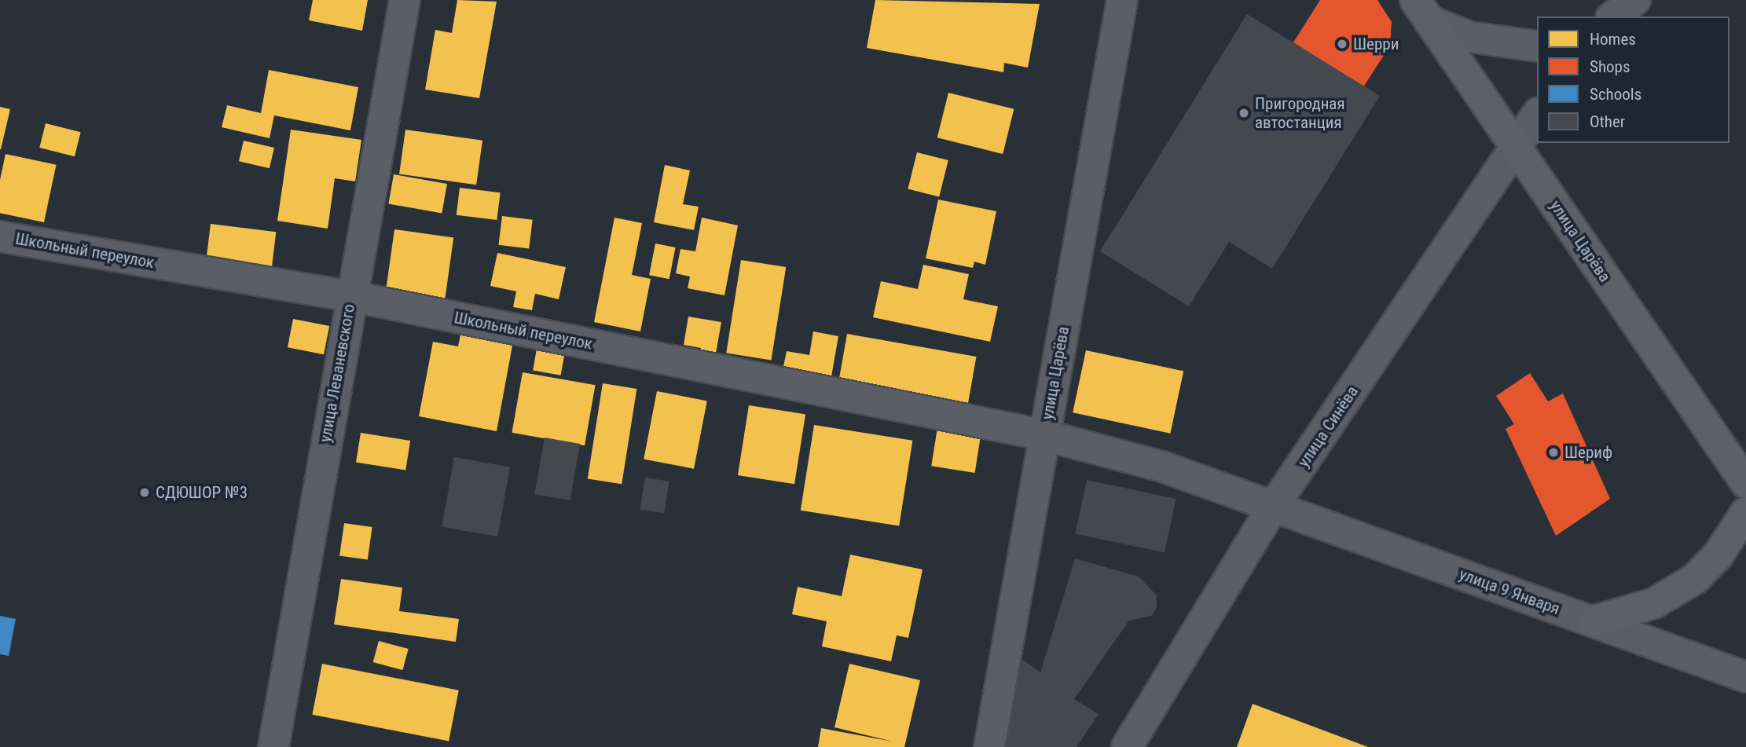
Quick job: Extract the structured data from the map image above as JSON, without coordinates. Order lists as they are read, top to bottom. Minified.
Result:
{"streets":{"main road":["улица Царёва"],"street":["Школьный переулок","улица Леваневского","улица Синёва","улица 9 Января"]},"crossings":[["улица Царёва","Школьный переулок"],["улица Царёва","улица Синёва"],["Школьный переулок","улица Леваневского"],["Школьный переулок","улица Синёва"],["Школьный переулок","улица 9 Января"],["улица Синёва","улица 9 Января"]],"places":["Шерри","Пригородная автостанция","Шериф","СДЮШОР №3"],"legend":["Homes","Shops","Schools","Other"]}
